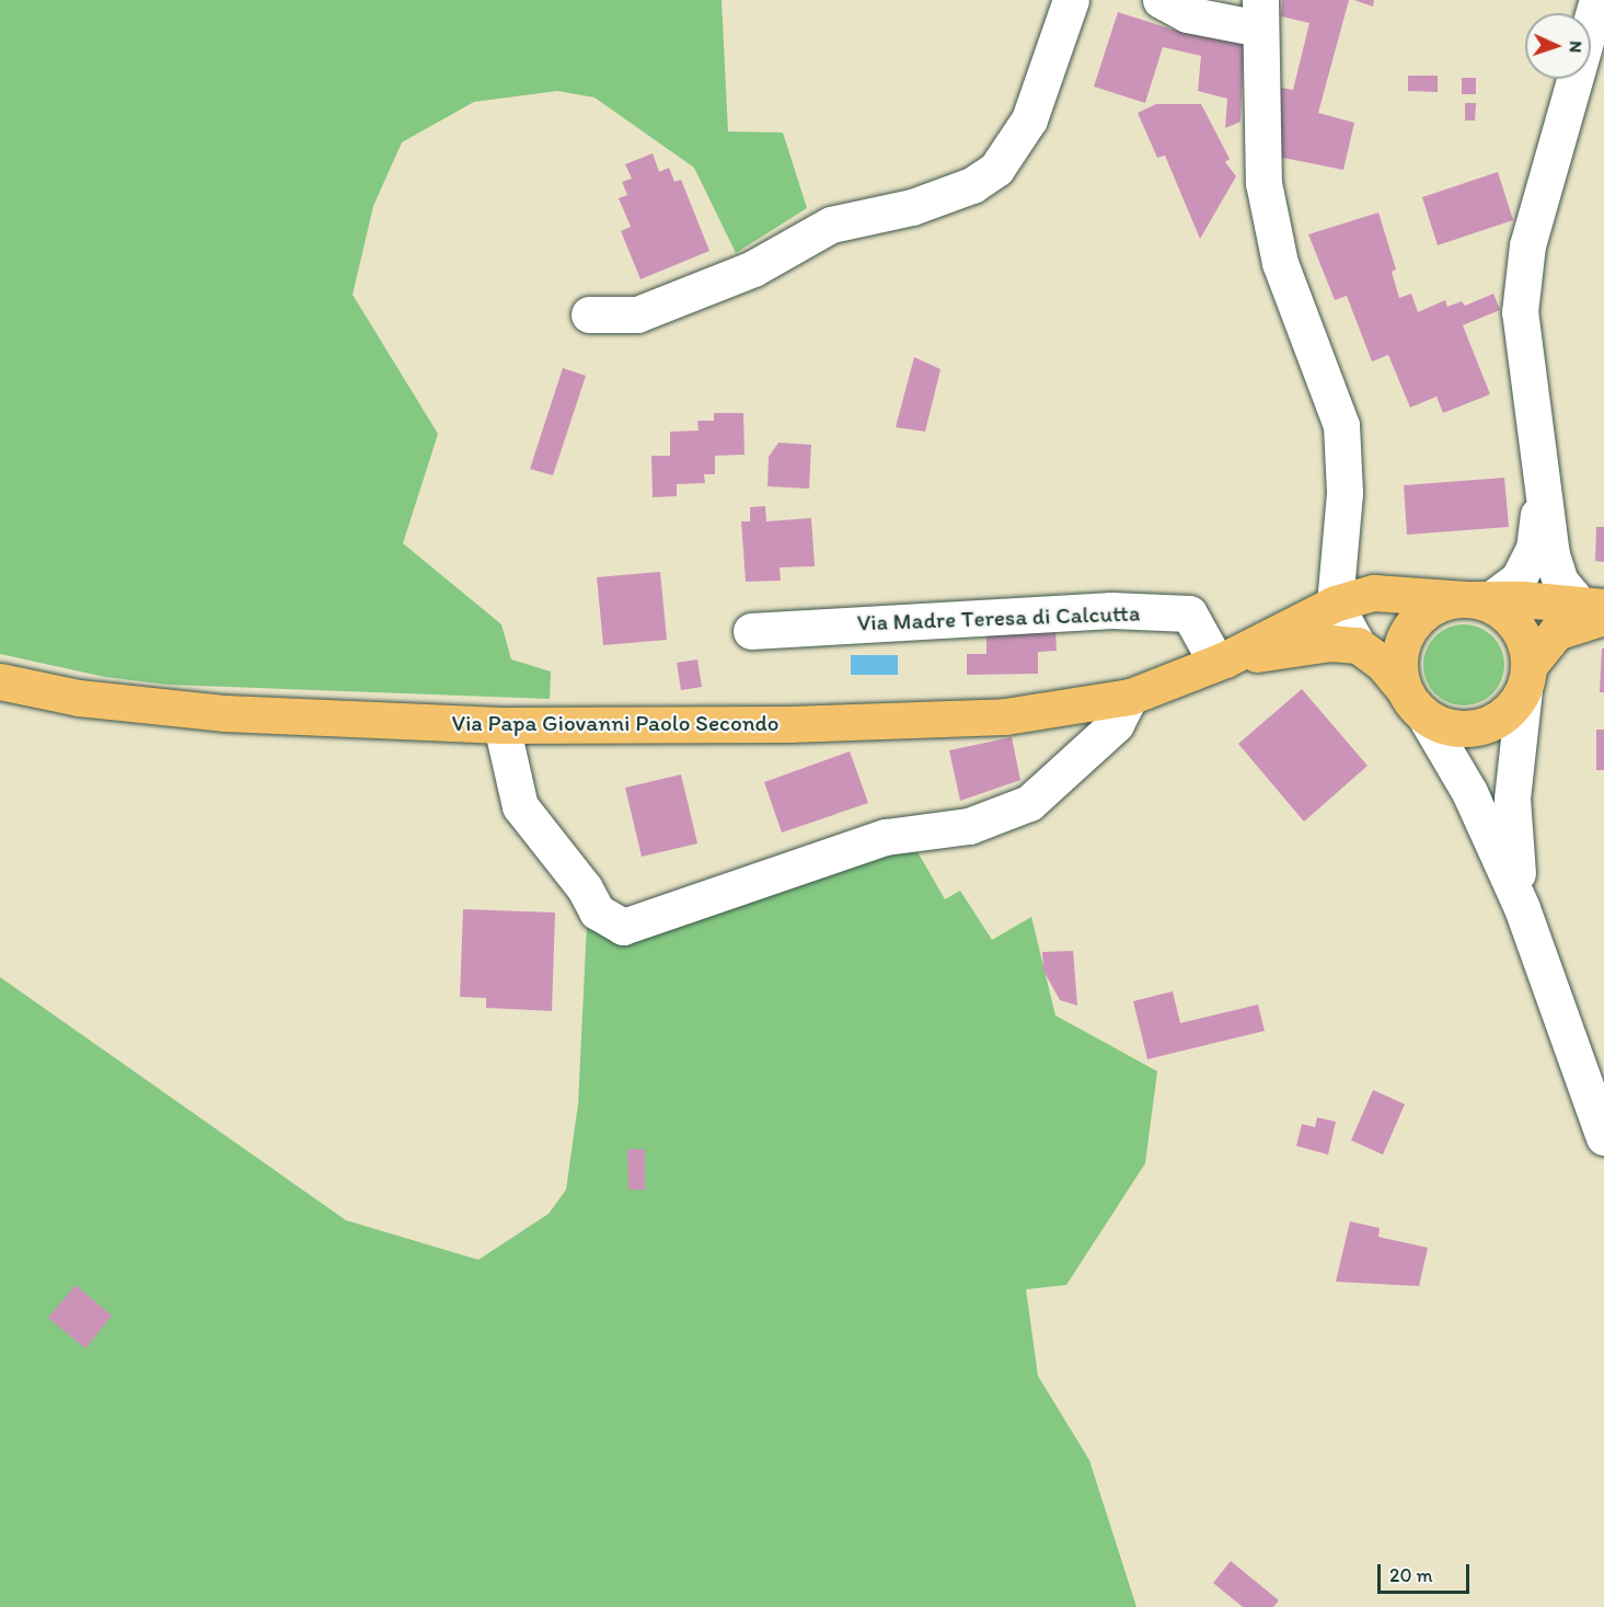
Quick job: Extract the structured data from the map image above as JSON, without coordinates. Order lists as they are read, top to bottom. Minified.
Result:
{"streets":{"main road":["Via Papa Giovanni Paolo Secondo"],"street":["Via Madre Teresa di Calcutta"]},"crossings":[["Via Madre Teresa di Calcutta","Via Papa Giovanni Paolo Secondo"]],"scale_bar":"20 m","north":"right"}
